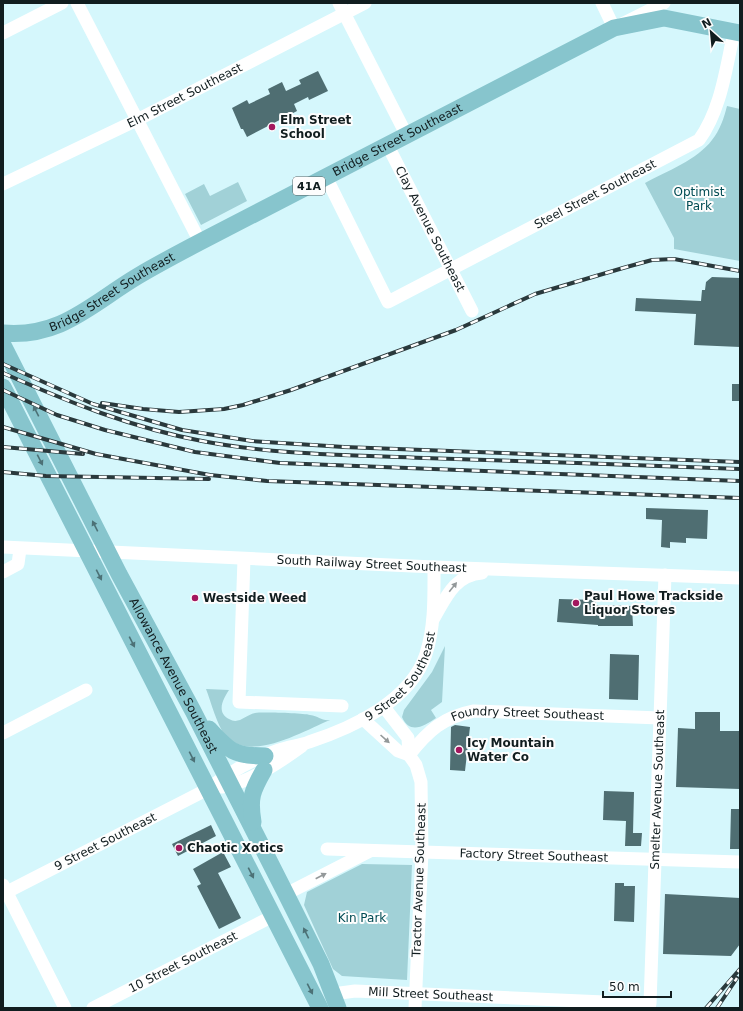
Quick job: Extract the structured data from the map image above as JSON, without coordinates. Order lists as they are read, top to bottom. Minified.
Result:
{"streets":{"main road":["Bridge Street Southeast","41A","Allowance Avenue Southeast"],"street":["Elm Street Southeast","Steel Street Southeast","Clay Avenue Southeast","South Railway Street Southeast","9 Street Southeast","Foundry Street Southeast","Smelter Avenue Southeast","Factory Street Southeast","Tractor Avenue Southeast","10 Street Southeast","Mill Street Southeast"]},"crossings":[["Bridge Street Southeast","41A"],["Bridge Street Southeast","Steel Street Southeast"],["Bridge Street Southeast","Clay Avenue Southeast"],["41A","Steel Street Southeast"],["Steel Street Southeast","Clay Avenue Southeast"],["South Railway Street Southeast","9 Street Southeast"],["South Railway Street Southeast","Smelter Avenue Southeast"],["9 Street Southeast","Allowance Avenue Southeast"],["9 Street Southeast","Tractor Avenue Southeast"],["Allowance Avenue Southeast","10 Street Southeast"],["Allowance Avenue Southeast","Mill Street Southeast"],["Foundry Street Southeast","Smelter Avenue Southeast"],["Foundry Street Southeast","Tractor Avenue Southeast"],["Smelter Avenue Southeast","Factory Street Southeast"],["Smelter Avenue Southeast","Mill Street Southeast"],["Factory Street Southeast","Tractor Avenue Southeast"],["Tractor Avenue Southeast","Mill Street Southeast"]],"parks":["Optimist Park","Kin Park"],"places":["Elm Street School","Westside Weed","Paul Howe Trackside Liquor Stores","Icy Mountain Water Co","Chaotic Xotics"],"scale_bar":"50 m","north":"top left"}
